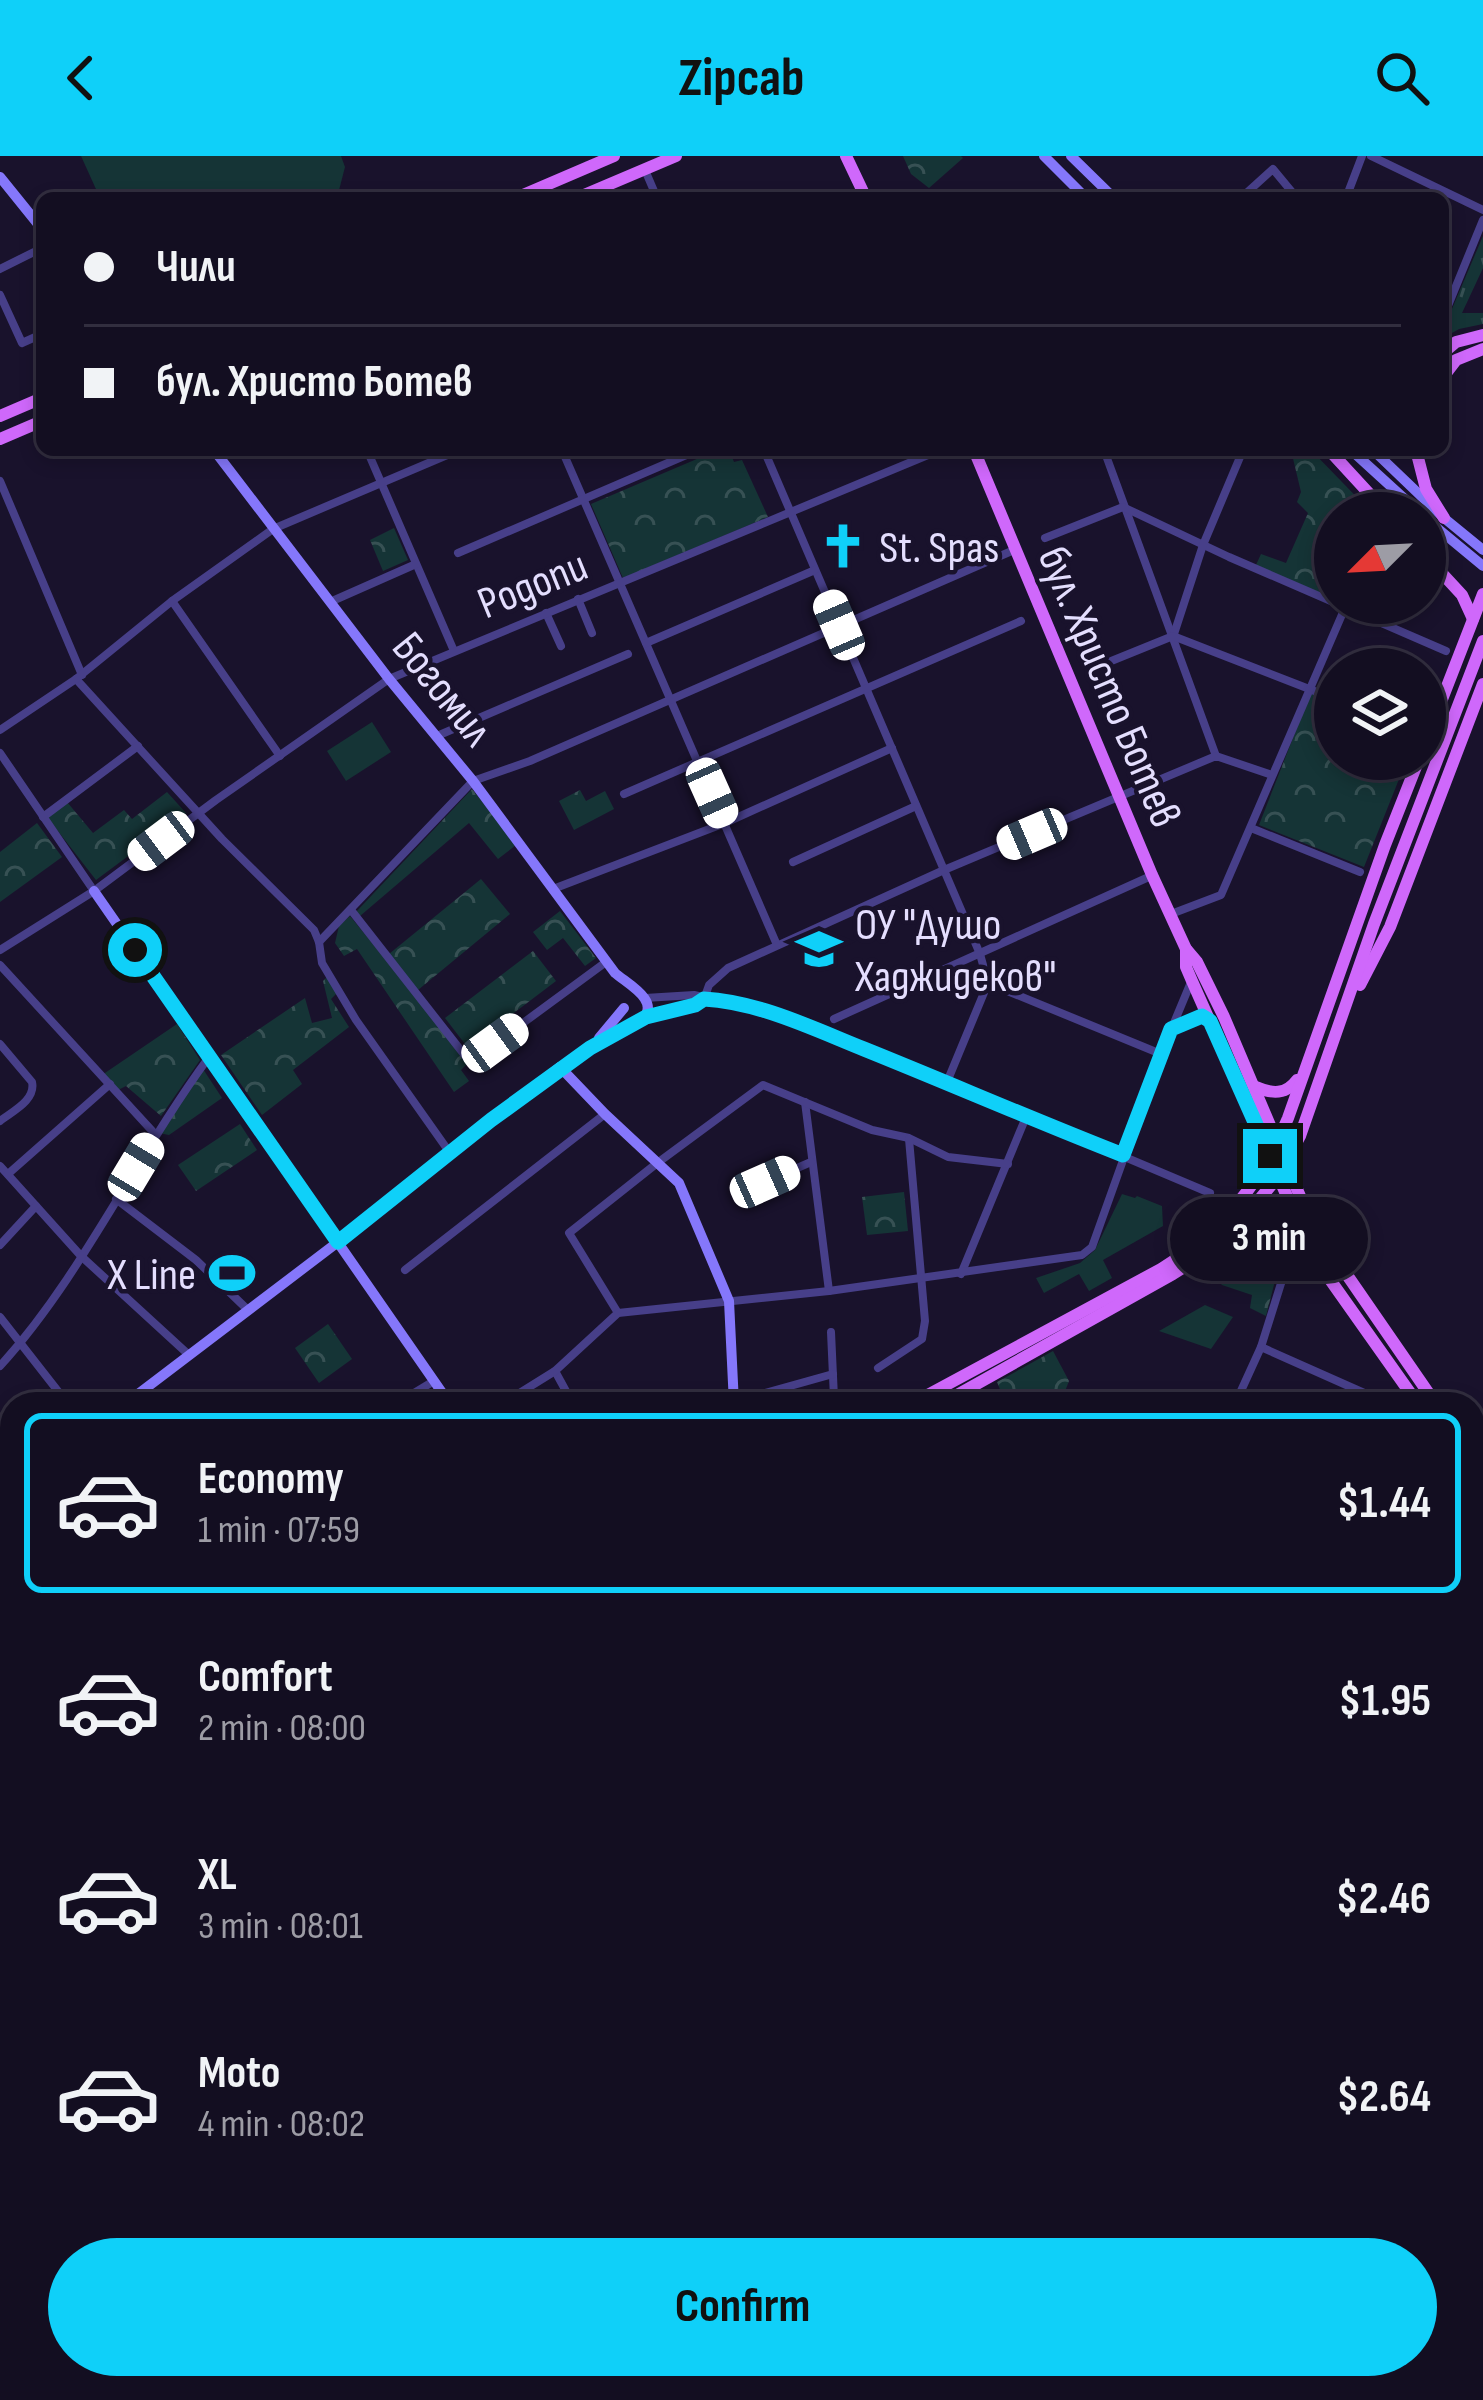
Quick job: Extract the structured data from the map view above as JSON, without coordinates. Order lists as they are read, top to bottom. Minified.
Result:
{"streets":{"main road":["бул. Христо Ботев"],"street":["Родопи","Богомил"]},"crossings":[["Родопи","Богомил"]],"places":{"church":["St. Spas"],"school or university":["ОУ \"Душо Хаджидеков\""],"sports":["X Line"]},"north":"bottom left","page":{"header":"Zipcab","banner":["Чили","бул. Христо Ботев"],"bubble":"3 min","list":[{"name":"Economy","note":"1 min · 07:59","value":"$1.44"},{"name":"Comfort","note":"2 min · 08:00","value":"$1.95"},{"name":"XL","note":"3 min · 08:01","value":"$2.46"},{"name":"Moto","note":"4 min · 08:02","value":"$2.64"}],"buttons":"Confirm"}}
